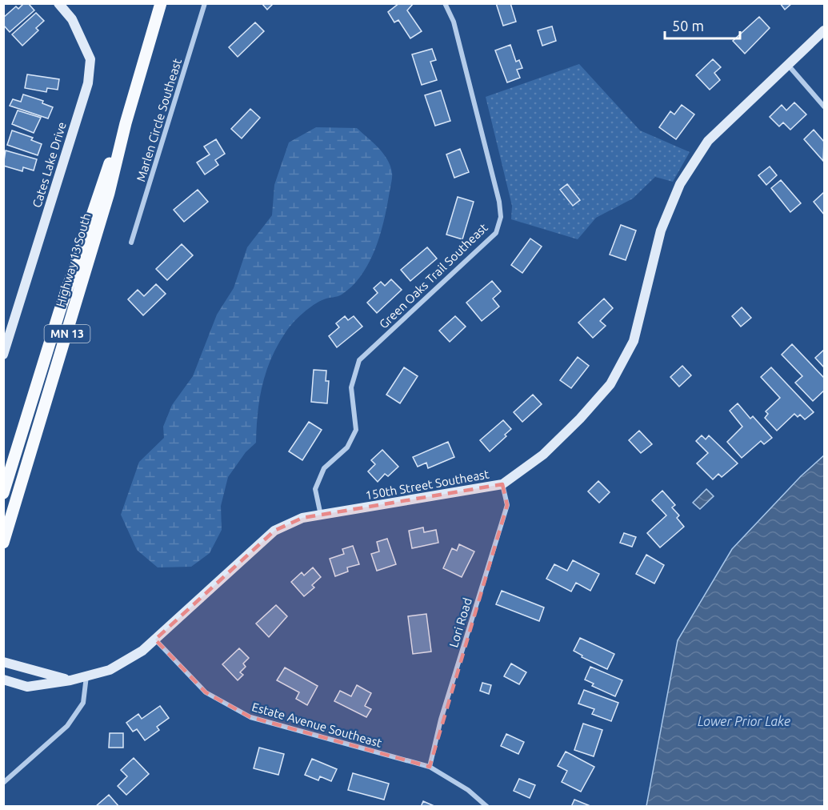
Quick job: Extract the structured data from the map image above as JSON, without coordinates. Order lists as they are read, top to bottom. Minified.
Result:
{"streets":{"main road":["Highway 13 South","MN 13"],"street":["Marlen Circle Southeast","Cates Lake Drive","Green Oaks Trail Southeast","150th Street Southeast","Lori Road","Estate Avenue Southeast"]},"crossings":[["Green Oaks Trail Southeast","150th Street Southeast"],["150th Street Southeast","Lori Road"],["150th Street Southeast","Estate Avenue Southeast"],["Lori Road","Estate Avenue Southeast"]],"water":["Lower Prior Lake"],"scale_bar":"50 m"}
